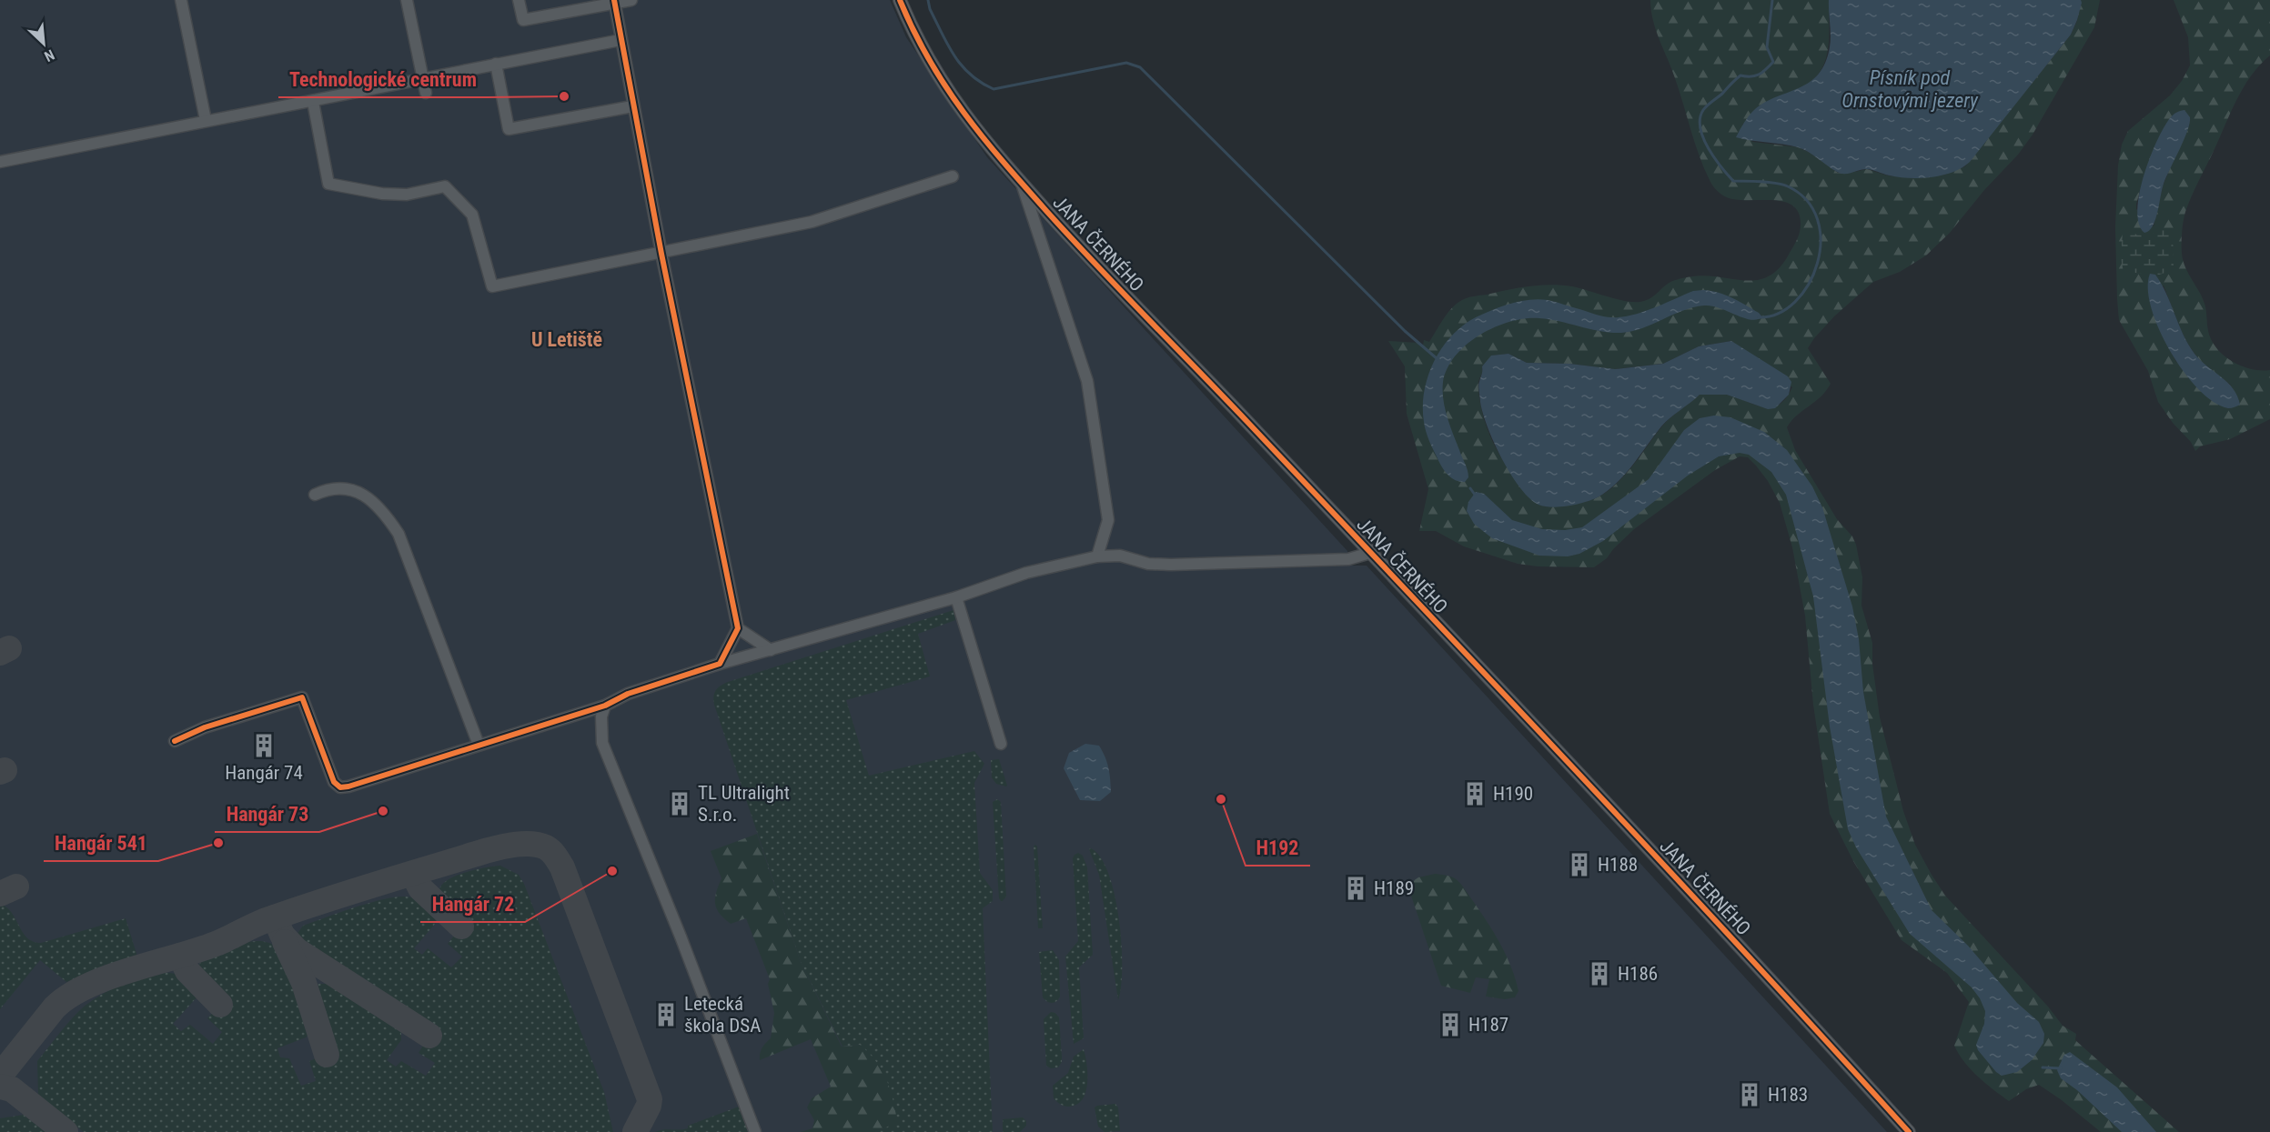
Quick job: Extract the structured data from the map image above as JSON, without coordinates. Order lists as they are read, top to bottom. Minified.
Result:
{"streets":{"street":["JANA ČERNÉHO"]},"districts":["U Letiště"],"water":["Písník pod Ornstovými jezery"],"places":{"other":["Technologické centrum","H192","Hangár 73","Hangár 541","Hangár 72"],"building":["Hangár 74","H190","TL Ultralight S.r.o.","H188","H189","H186","Letecká škola DSA","H187","H183"]},"north":"bottom right"}
